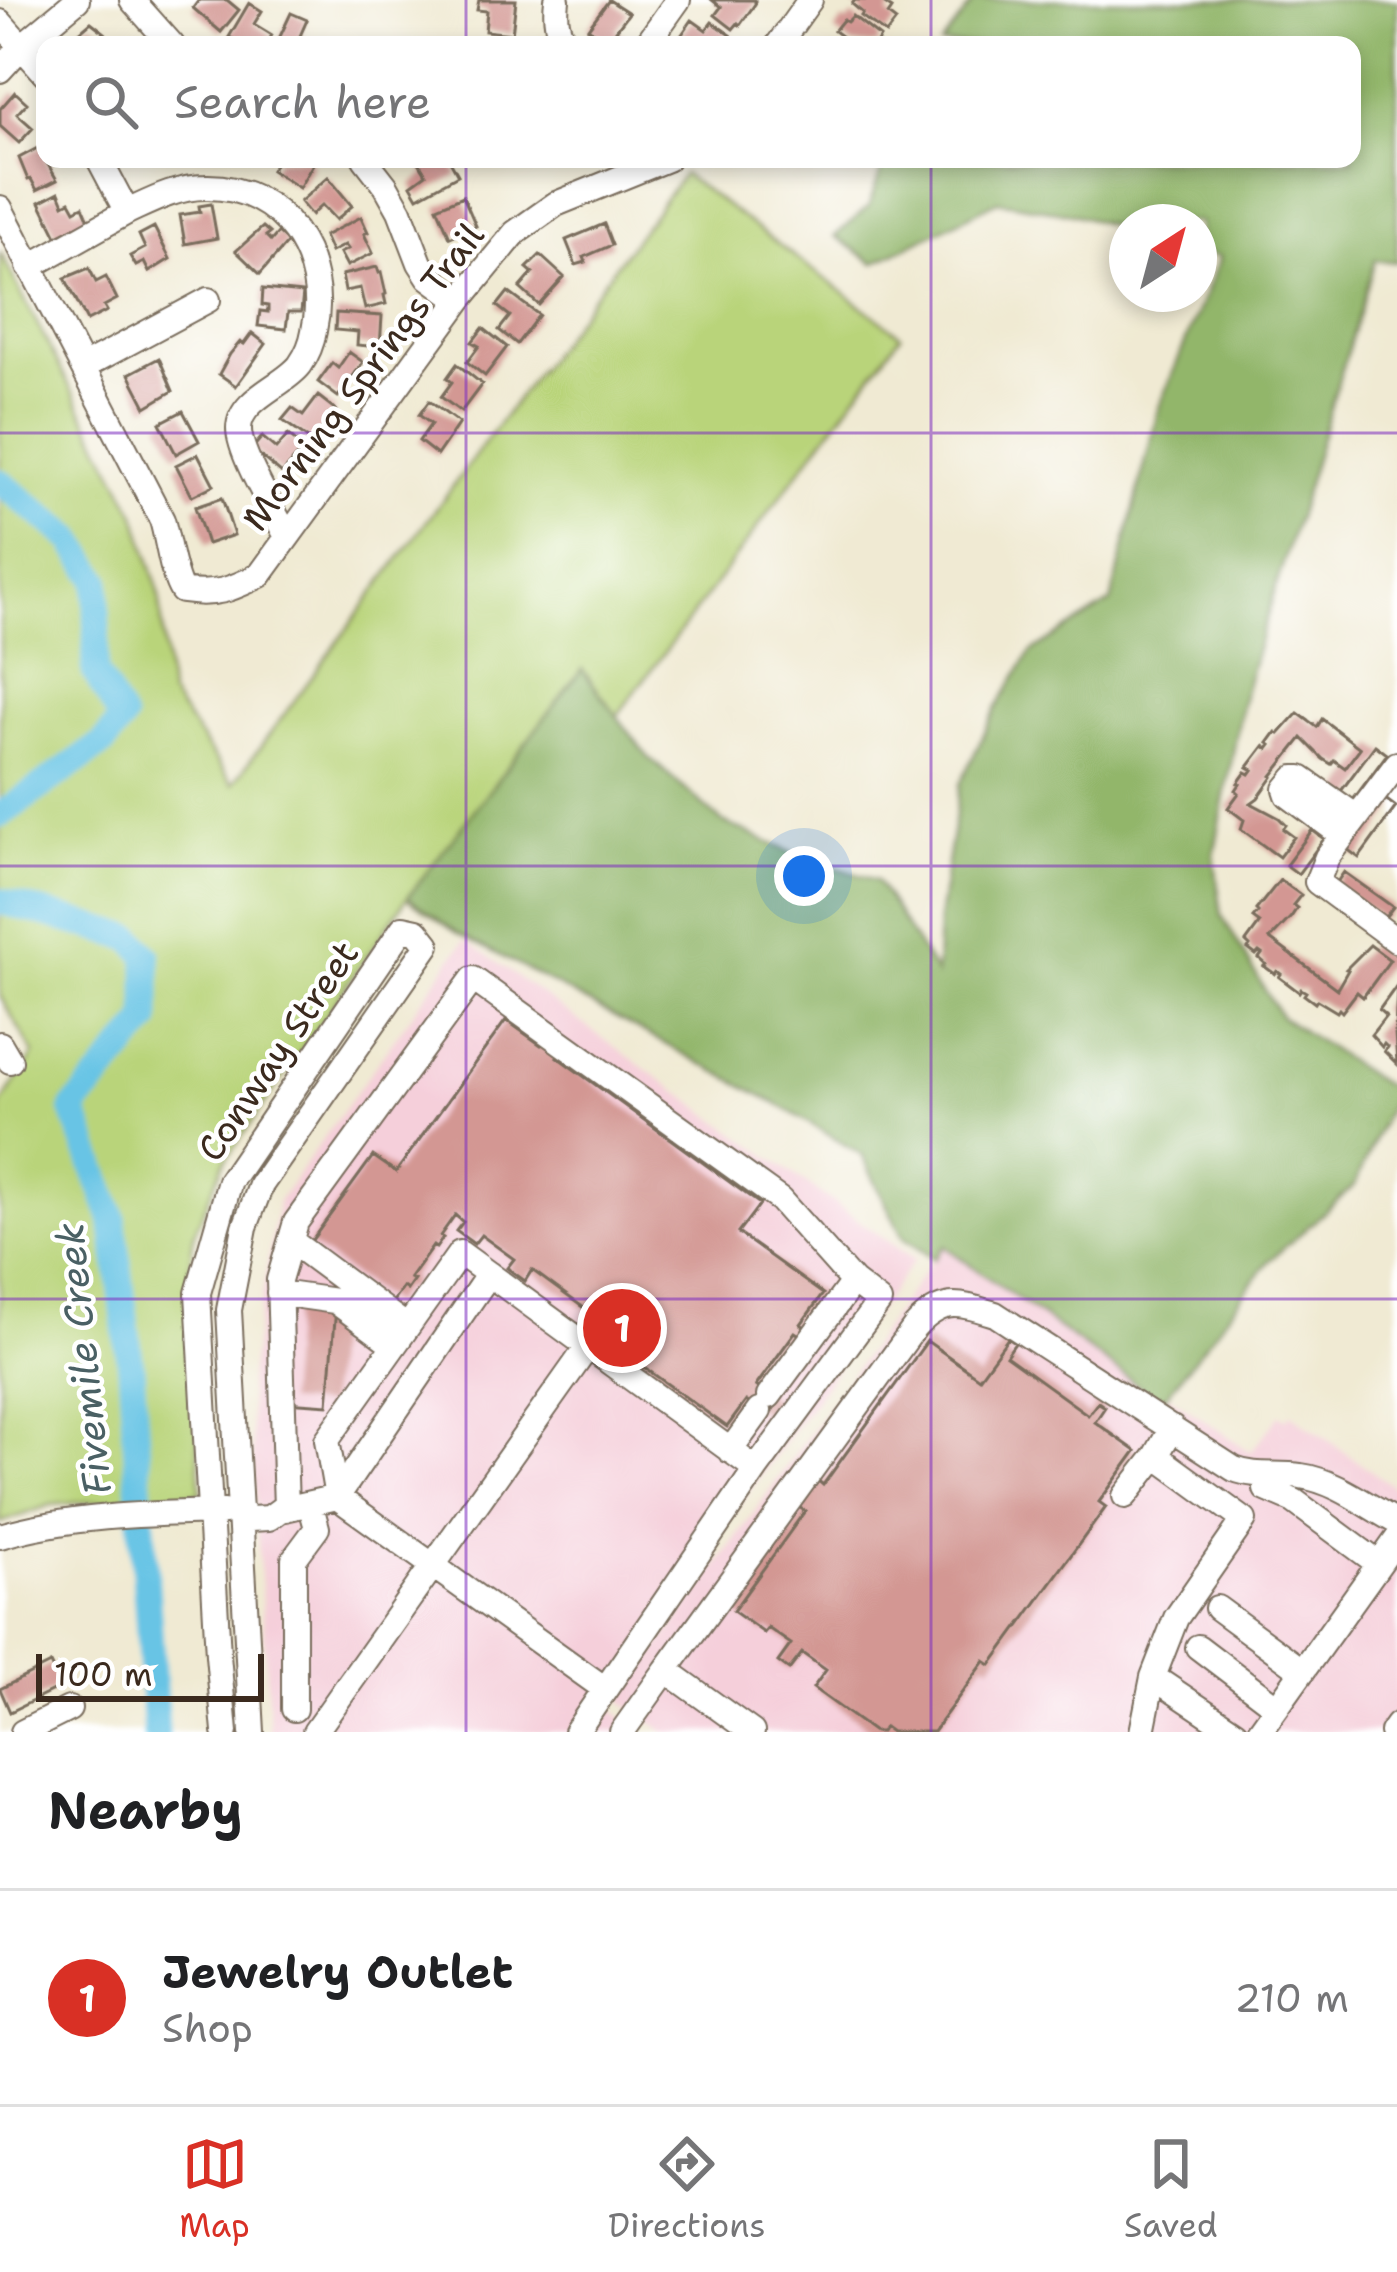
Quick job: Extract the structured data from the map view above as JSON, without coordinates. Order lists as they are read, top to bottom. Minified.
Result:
{"streets":{"street":["Morning Springs Trail","Conway Street"]},"water":["Fivemile Creek"],"scale_bar":"100 m","north":"top right","page":{"search":"Search here","pins":"1","scale":"100 m","heading":"Nearby","list":[{"mark":"1","name":"Jewelry Outlet","note":"Shop","value":"210 m"}],"nav":["Map","Directions","Saved"]}}
